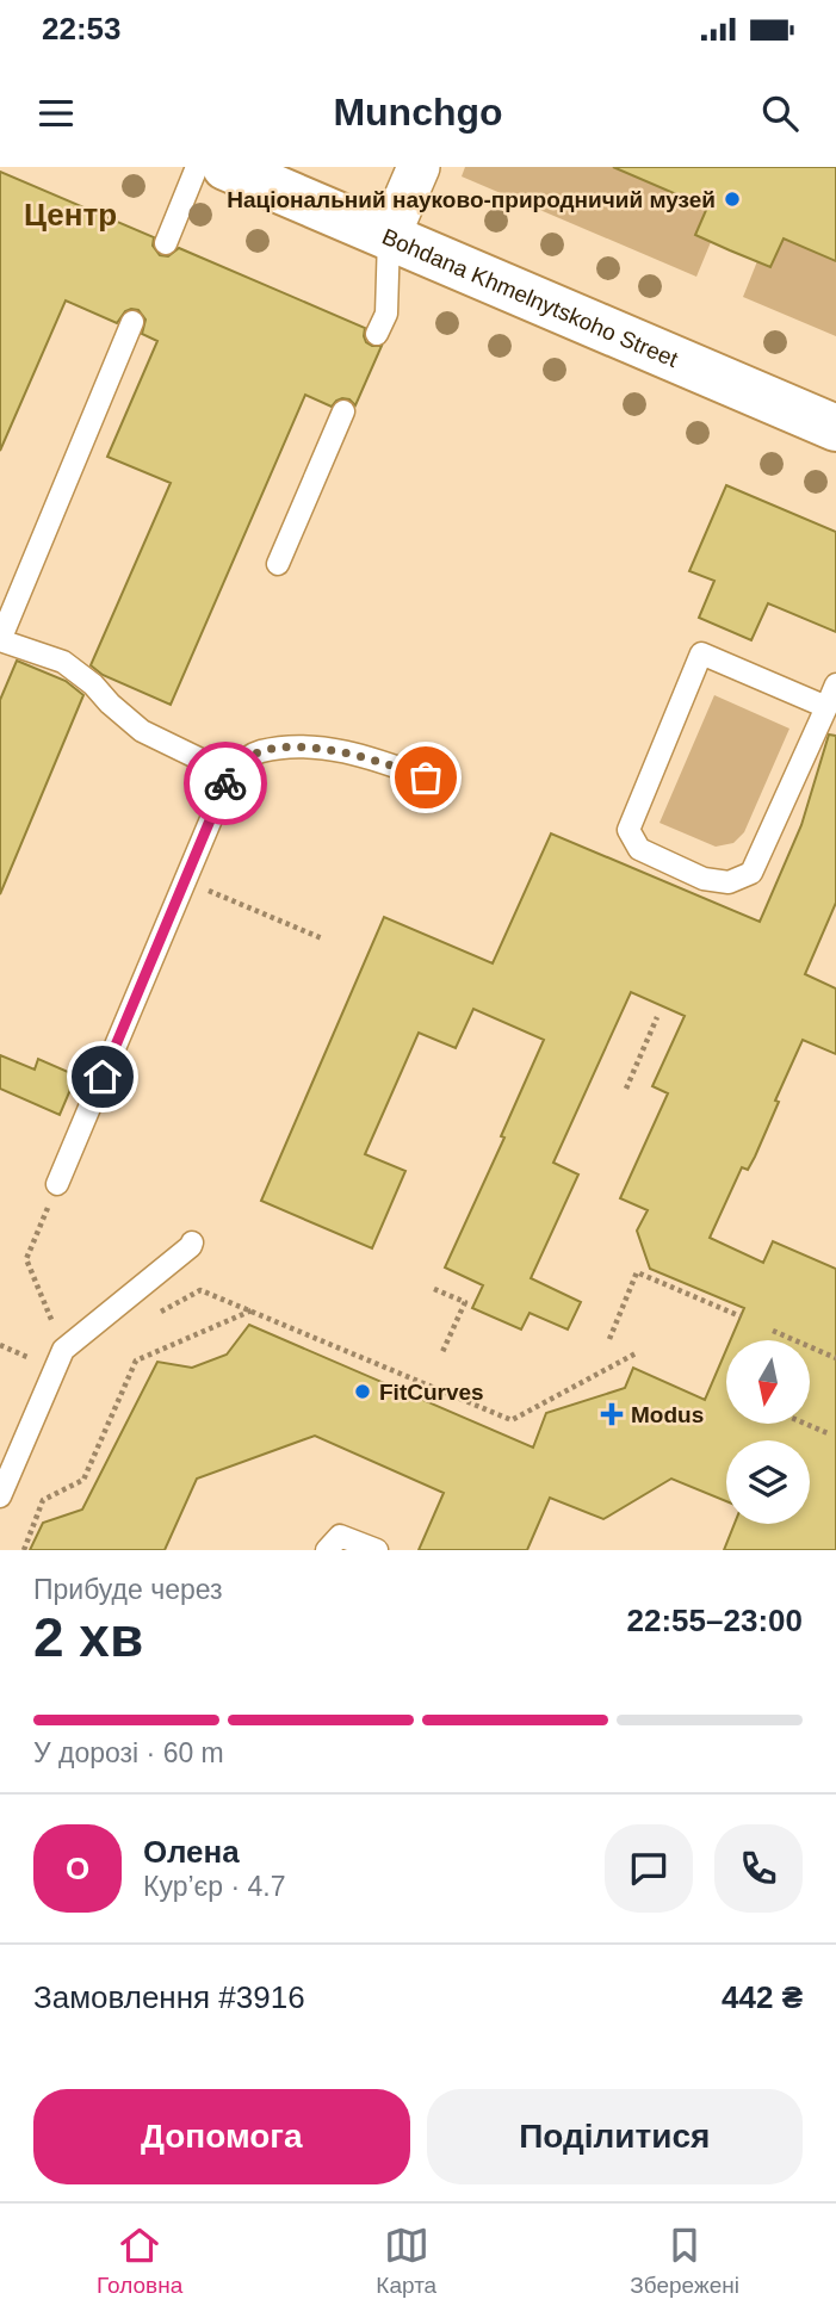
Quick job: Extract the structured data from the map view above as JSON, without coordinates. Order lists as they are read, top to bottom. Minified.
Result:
{"streets":{"street":["Bohdana Khmelnytskoho Street"]},"districts":["Центр"],"places":{"other":["Національний науково-природничий музей","FitCurves"],"health":["Modus"]},"north":"bottom","page":{"status":"22:53","header":"Munchgo","heading":["2 хв","Прибуде через","22:55–23:00"],"panel":["Олена","Кур’єр · 4.7","Замовлення #3916","442 ₴"],"bar":"У дорозі · 60 m","round":"О","buttons":["Допомога","Поділитися"],"tabs":["Головна","Карта","Збережені"]}}
